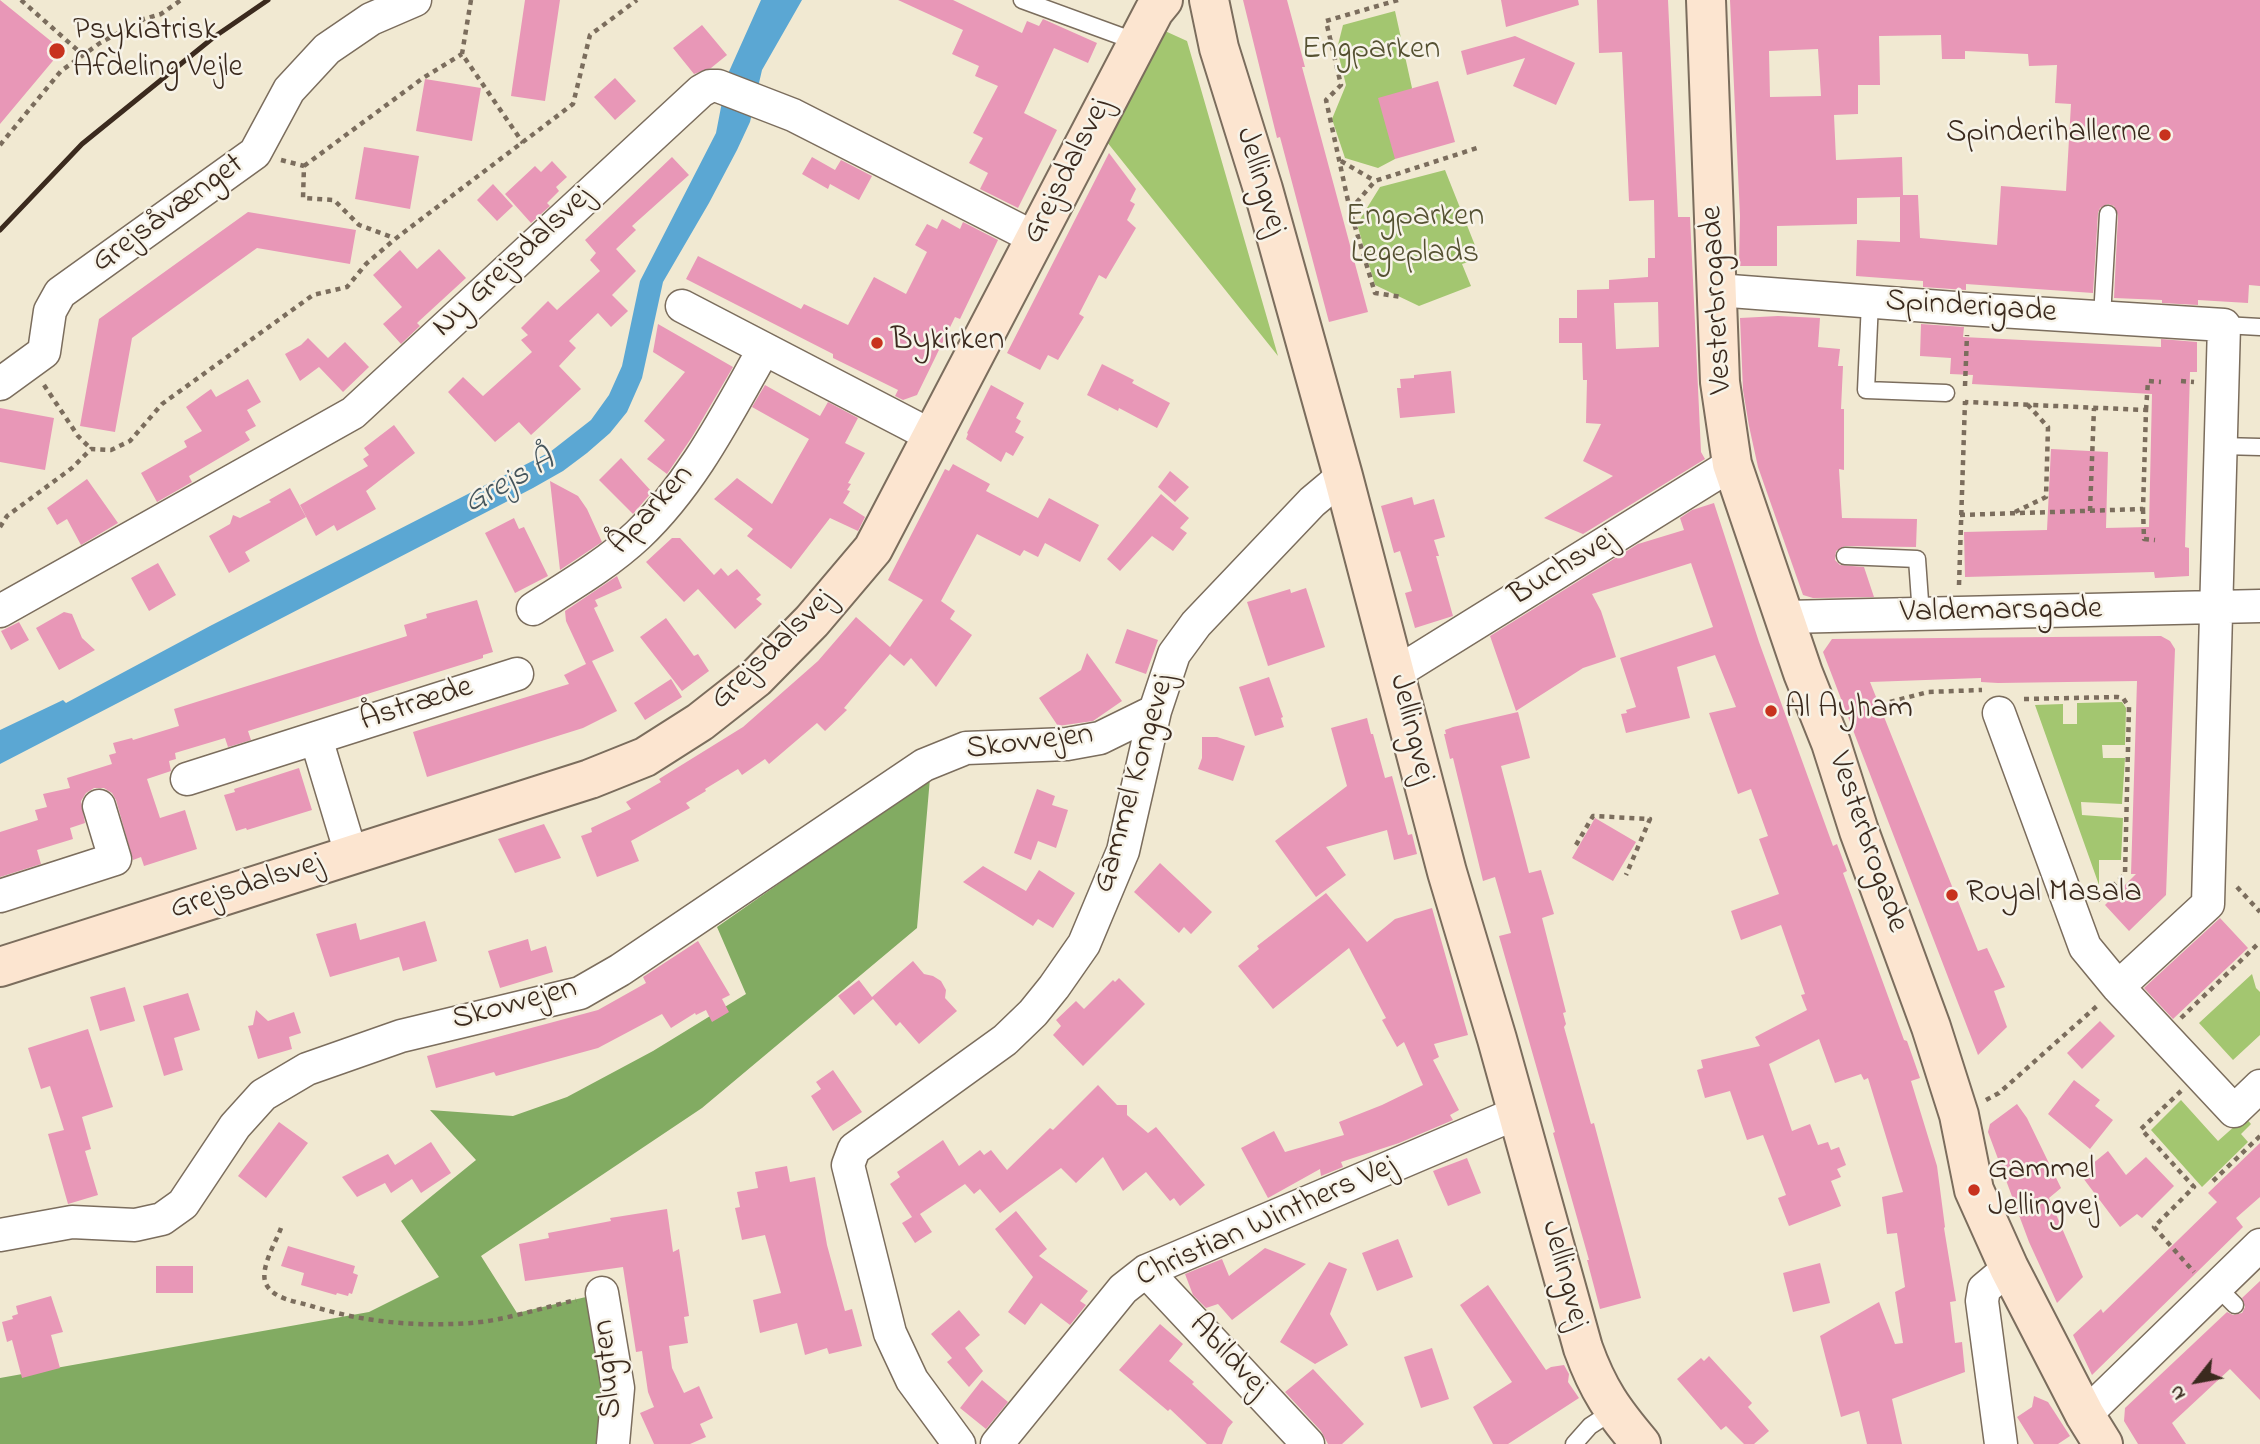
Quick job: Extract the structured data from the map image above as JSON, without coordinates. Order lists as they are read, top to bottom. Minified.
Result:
{"streets":{"main road":["Grejsdalsvej","Jellingvej","Vesterbrogade"],"street":["Grejsåvænget","Ny Grejsdalsvej","Spinderigade","Åparken","Buchsvej","Valdemarsgade","Åstræde","Skovvejen","Gammel Kongevej","Christian Winthers Vej","Abildvej","Slugten"]},"crossings":[["Grejsdalsvej","Ny Grejsdalsvej"],["Jellingvej","Buchsvej"],["Jellingvej","Gammel Kongevej"],["Jellingvej","Christian Winthers Vej"],["Vesterbrogade","Spinderigade"],["Vesterbrogade","Buchsvej"],["Vesterbrogade","Valdemarsgade"],["Skovvejen","Gammel Kongevej"],["Christian Winthers Vej","Abildvej"]],"water":["Grejs Å"],"parks":["Engparken","Engparken Legeplads"],"places":["Psykiatrisk Afdeling Vejle","Spinderihallerne","Bykirken","Al Ayham","Royal Masala","Gammel Jellingvej"],"north":"bottom left"}
